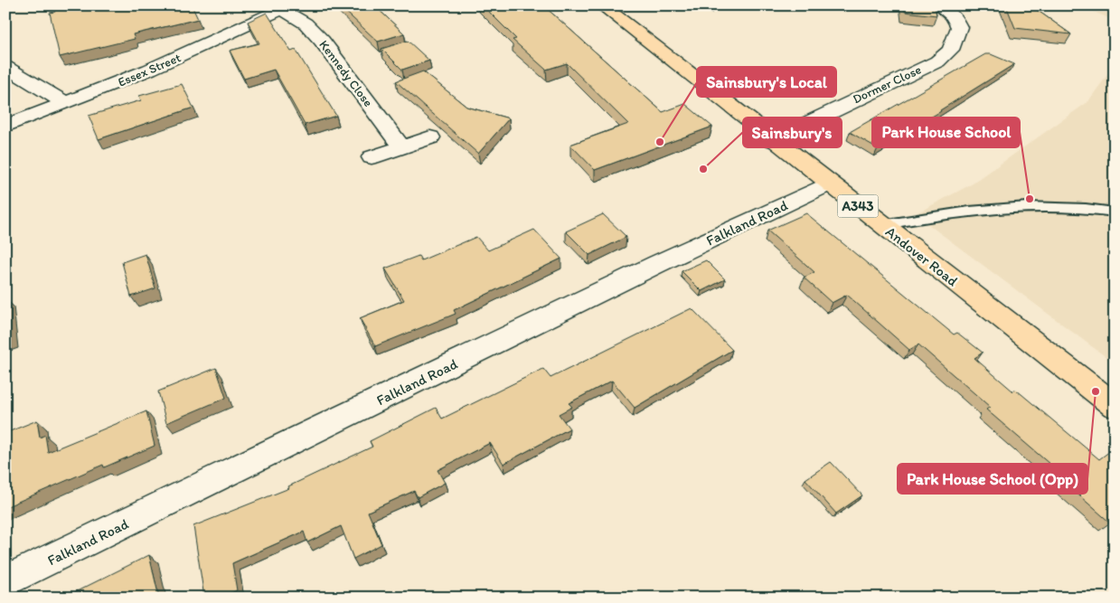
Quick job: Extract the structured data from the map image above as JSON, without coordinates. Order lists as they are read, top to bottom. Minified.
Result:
{"streets":{"main road":["A343","Andover Road"],"street":["Essex Street","Kennedy Close","Dormer Close","Falkland Road"]},"crossings":[["Essex Street","Kennedy Close"],["Dormer Close","Andover Road"],["Falkland Road","Andover Road"]],"places":["Sainsbury's Local","Sainsbury's","Park House School","Park House School (Opp)"]}
